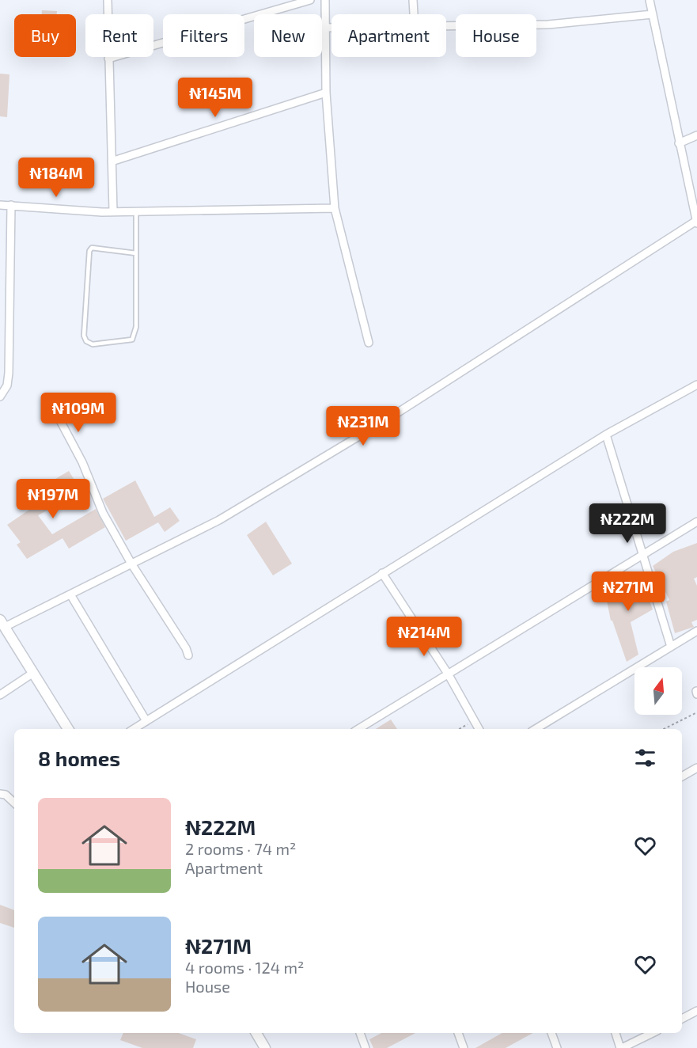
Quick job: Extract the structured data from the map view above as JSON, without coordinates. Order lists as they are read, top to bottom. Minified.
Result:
{"north":"top","page":{"chip":["Buy","Rent","Filters","New","Apartment","House"],"price":["₦145M","₦184M","₦109M","₦231M","₦197M","₦222M","₦271M","₦214M"],"heading":"8 homes","list":[{"name":"₦222M","note":"2 rooms · 74 m² · Apartment"},{"name":"₦271M","note":"4 rooms · 124 m² · House"}]}}
